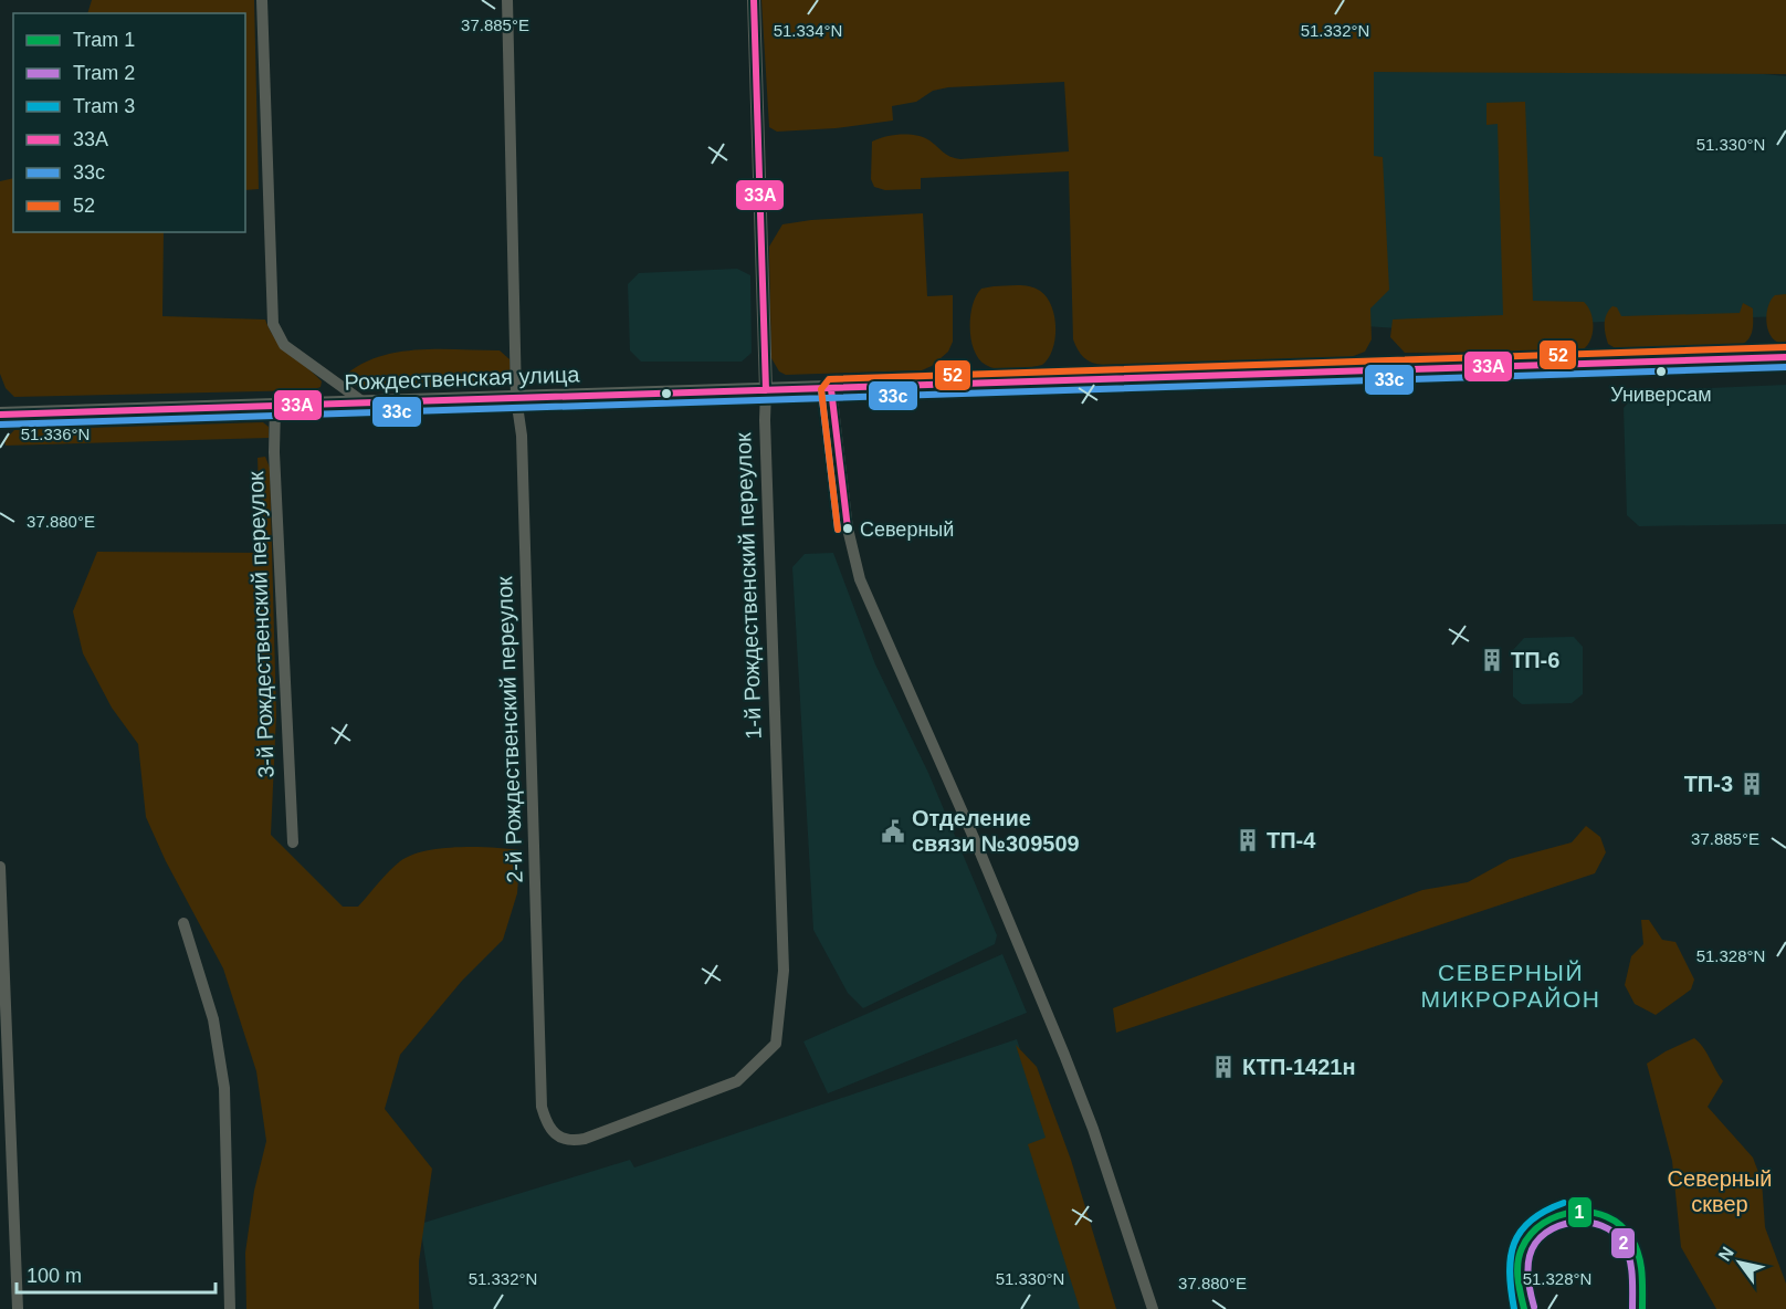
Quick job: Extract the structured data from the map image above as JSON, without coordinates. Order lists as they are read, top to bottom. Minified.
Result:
{"streets":{"main road":["Рождественская улица"],"street":["1-й Рождественский переулок","3-й Рождественский переулок","2-й Рождественский переулок"]},"crossings":[["Рождественская улица","1-й Рождественский переулок"],["Рождественская улица","3-й Рождественский переулок"],["Рождественская улица","2-й Рождественский переулок"],["1-й Рождественский переулок","2-й Рождественский переулок"]],"districts":["СЕВЕРНЫЙ МИКРОРАЙОН"],"parks":["Северный сквер"],"places":{"other":["Универсам","Северный"],"building":["ТП-6","ТП-3","ТП-4","КТП-1421н"],"public building":["Отделение связи №309509"]},"lines":["transit line 33А","transit line 52","transit line 33с","tram line 3","tram line 1","tram line 2"],"legend":["Tram 1","Tram 2","Tram 3","33А","33с","52"],"scale_bar":"100 m","north":"top left","coordinates":["37.885°E","51.334°N","51.332°N","51.330°N","51.336°N","37.880°E","51.328°N"]}
